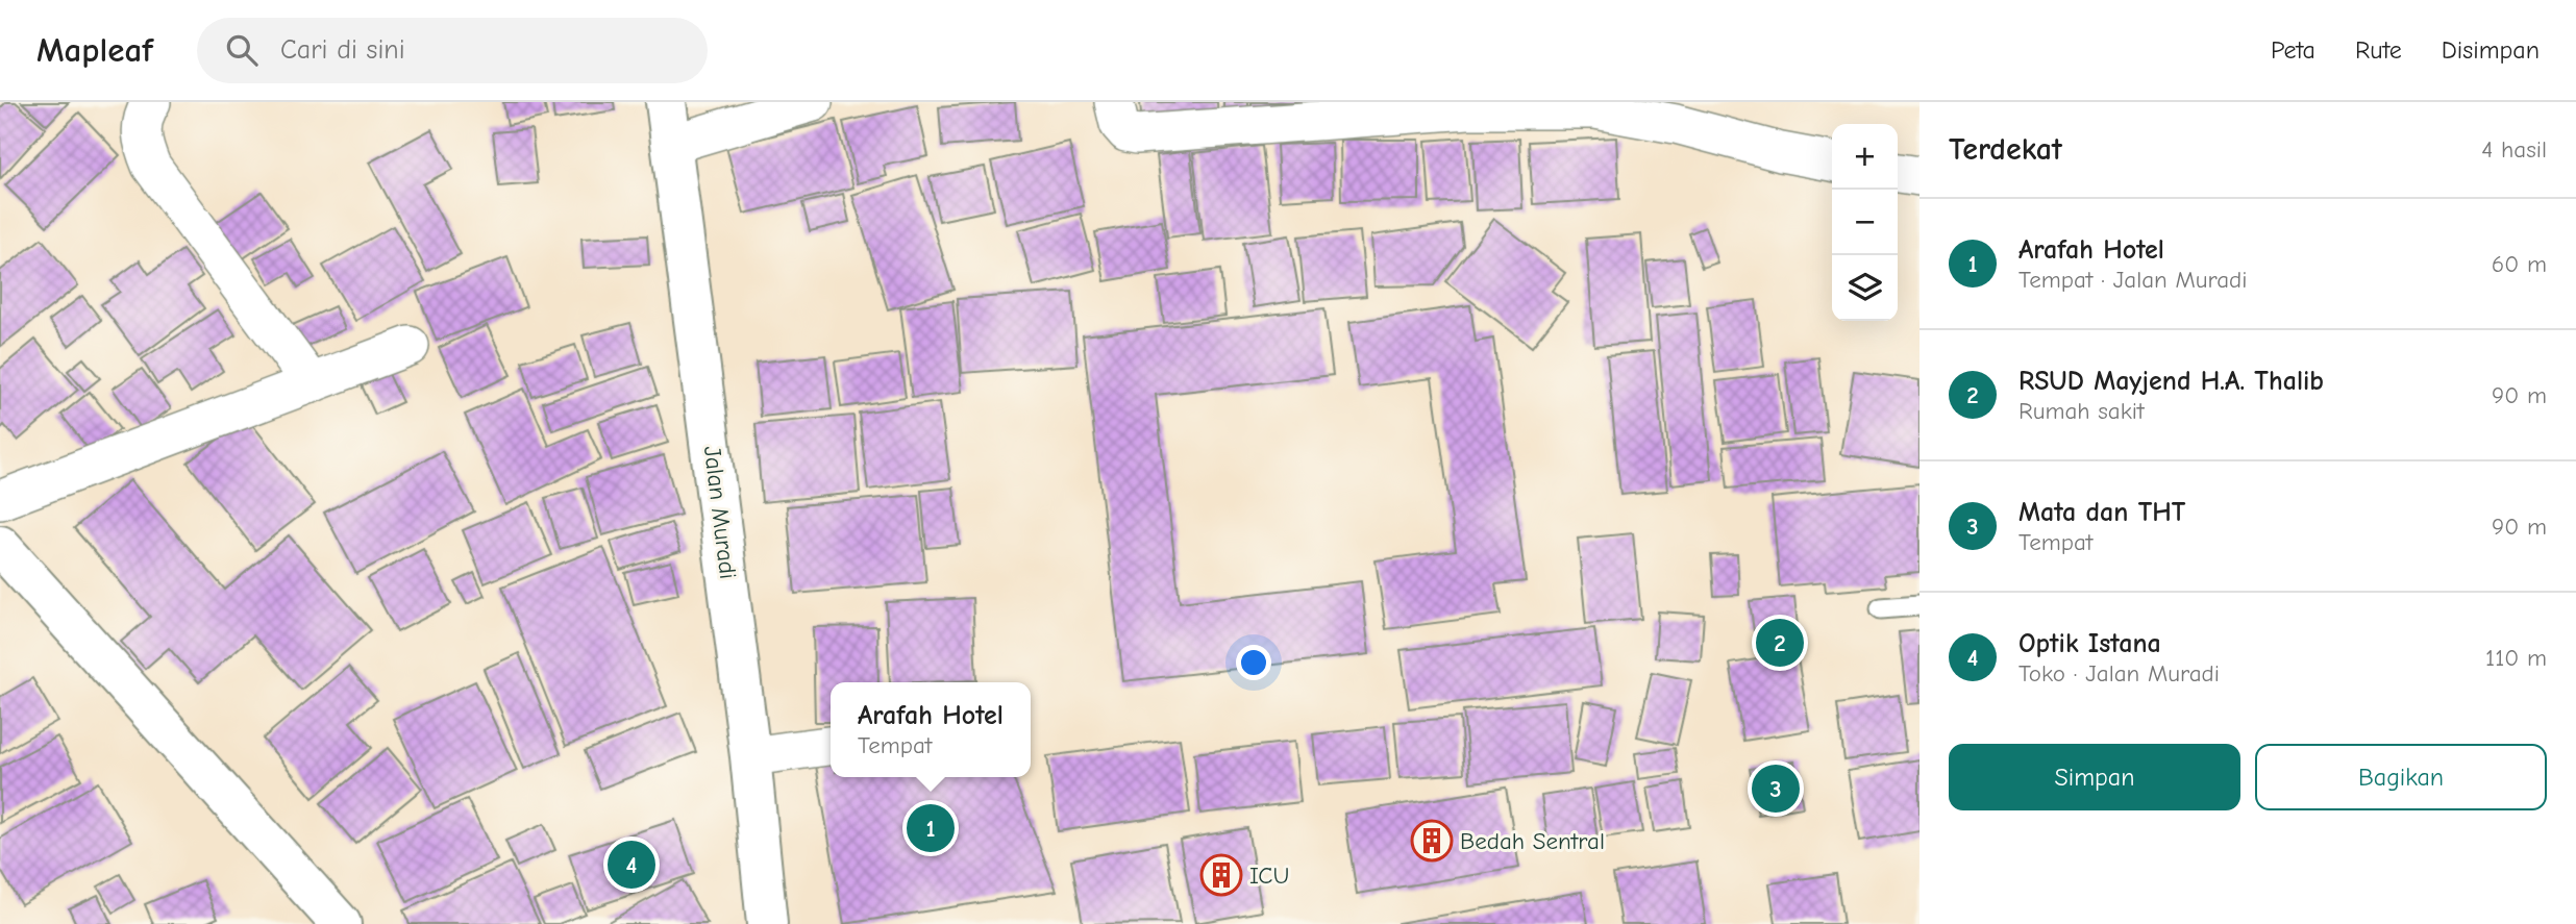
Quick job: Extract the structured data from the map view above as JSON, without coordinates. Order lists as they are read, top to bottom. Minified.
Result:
{"streets":{"main road":["Jalan Muradi"]},"places":{"building":["Bedah Sentral","ICU"]},"page":{"header":"Mapleaf","search":"Cari di sini","nav":["Peta","Rute","Disimpan"],"heading":["Terdekat","4 hasil"],"map_buttons":["+","−"],"list":[{"mark":"1","name":"Arafah Hotel","note":"Tempat · Jalan Muradi","value":"60 m"},{"mark":"2","name":"RSUD Mayjend H.A. Thalib","note":"Rumah sakit","value":"90 m"},{"mark":"3","name":"Mata dan THT","note":"Tempat","value":"90 m"},{"mark":"4","name":"Optik Istana","note":"Toko · Jalan Muradi","value":"110 m"}],"pins":["2","3","1","4"],"popup":["Arafah Hotel","Tempat"],"buttons":["Simpan","Bagikan"]}}
